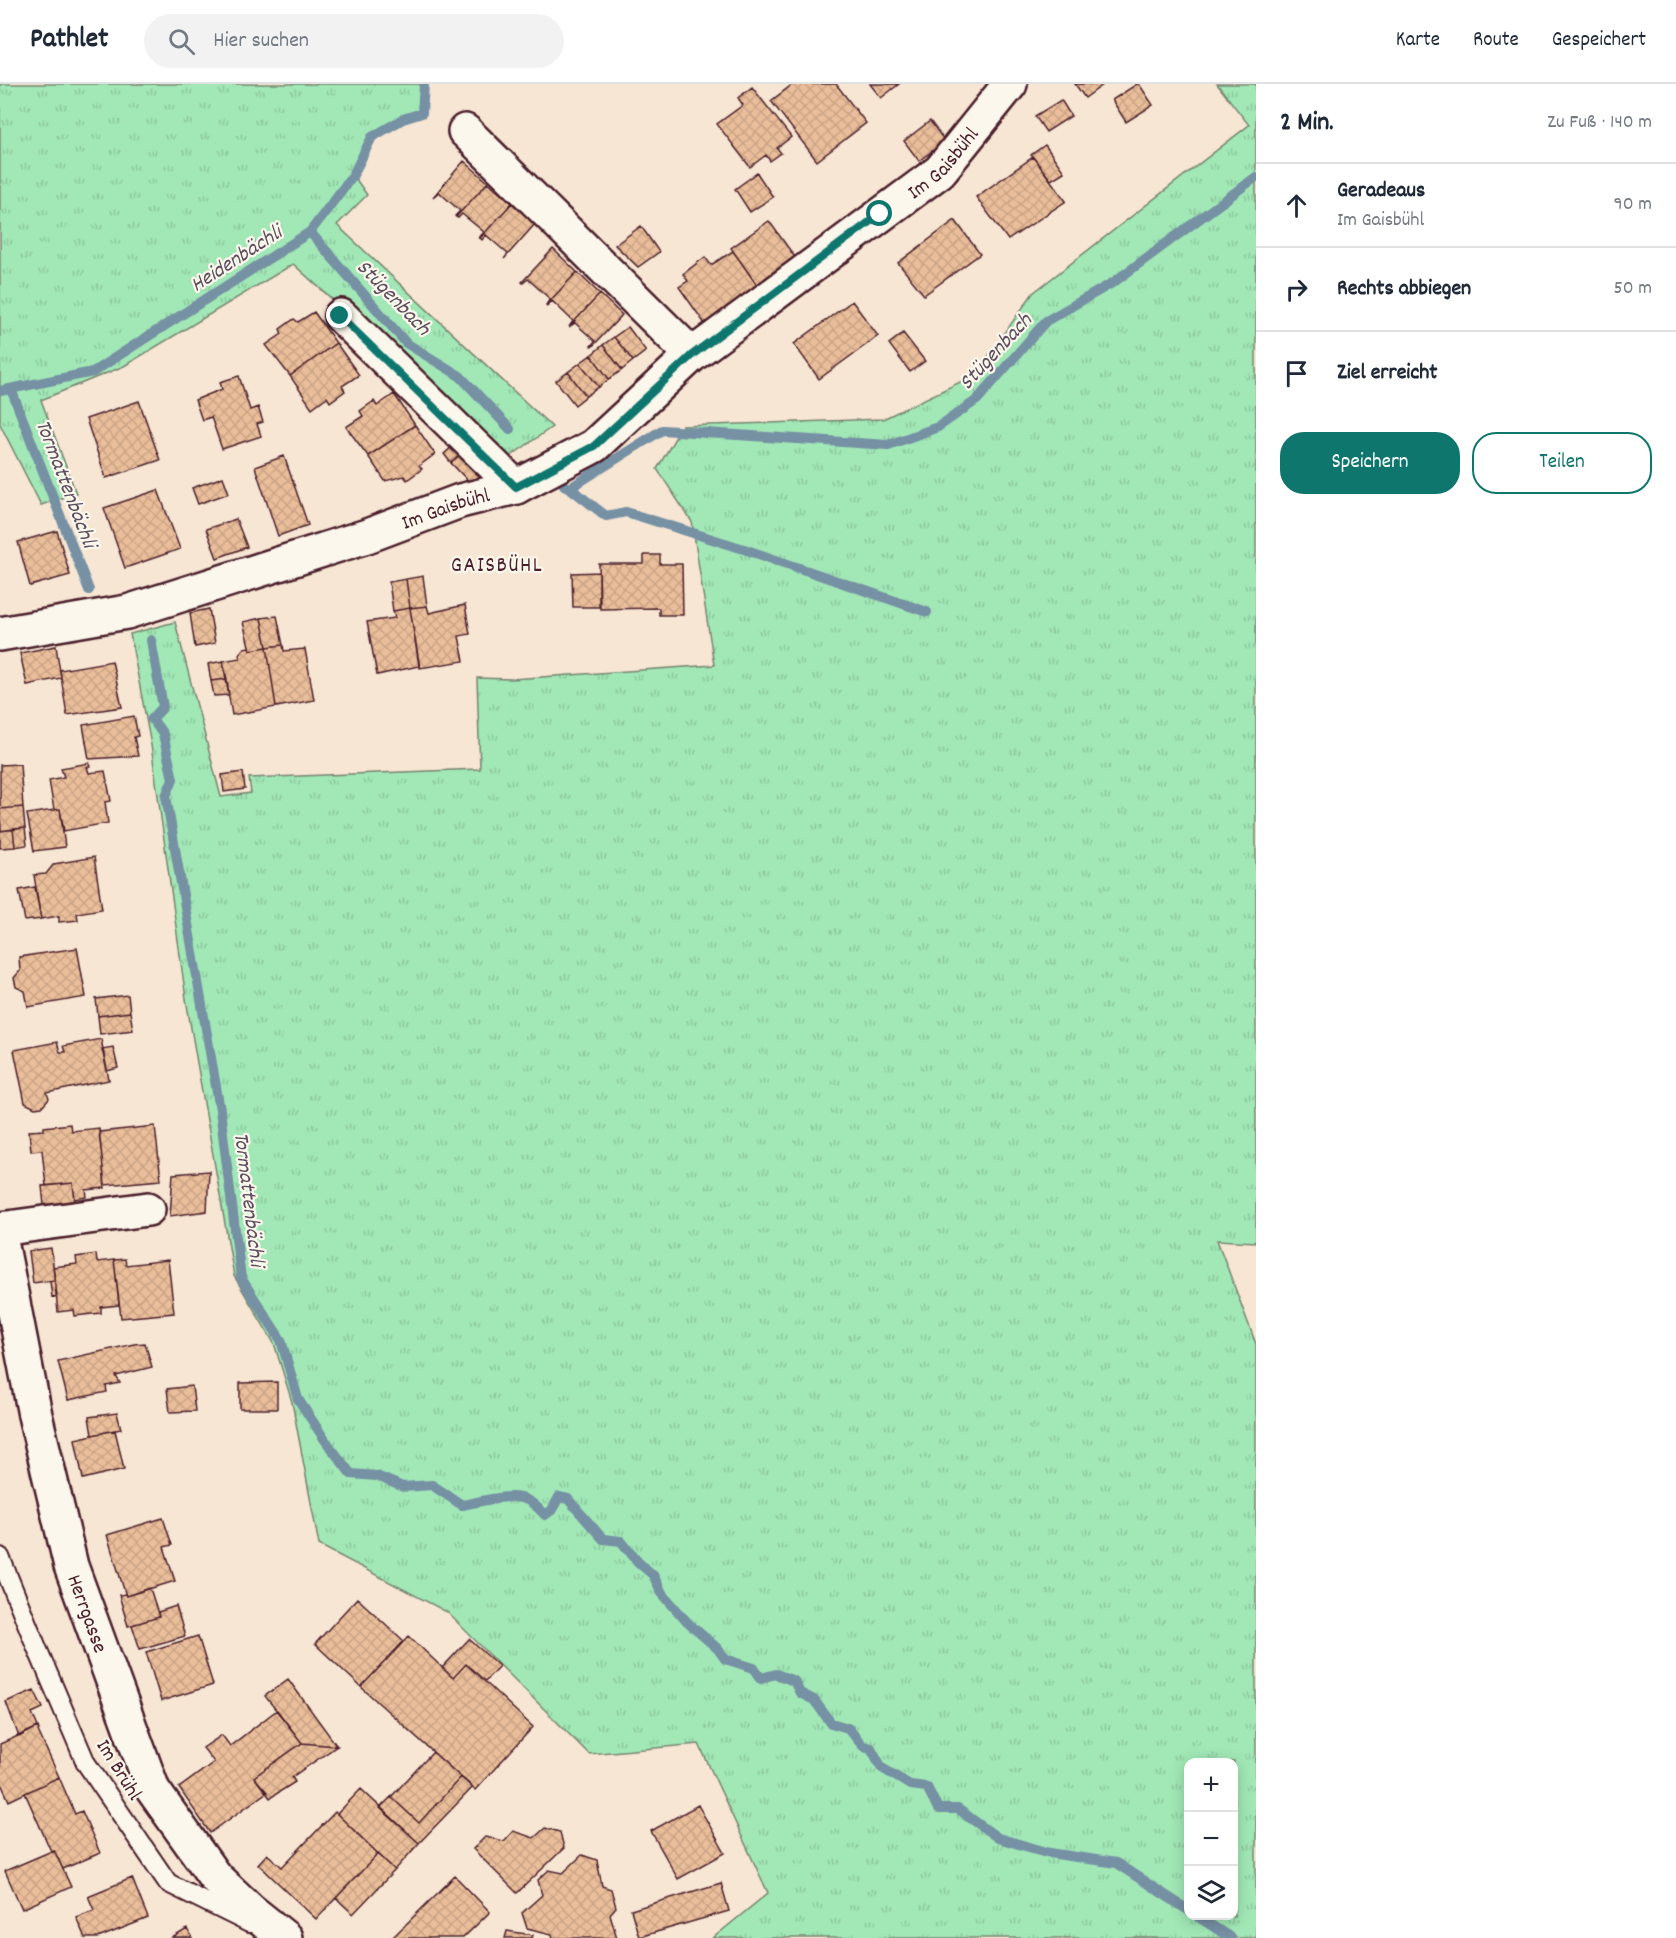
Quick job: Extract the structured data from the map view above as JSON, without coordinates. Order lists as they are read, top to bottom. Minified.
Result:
{"streets":{"street":["Im Gaisbühl","Herrgasse"],"lane":["Im Brühl"]},"districts":["GAISBÜHL"],"water":["Heidenbächli","Stügenbach","Tormattenbächli"],"page":{"header":"Pathlet","search":"Hier suchen","nav":["Karte","Route","Gespeichert"],"heading":["2 Min.","Zu Fuß · 140 m"],"list":[["Geradeaus","Im Gaisbühl","90 m"],["Rechts abbiegen","50 m"],"Ziel erreicht"],"buttons":["Speichern","Teilen"],"map_buttons":["+","−"]}}
